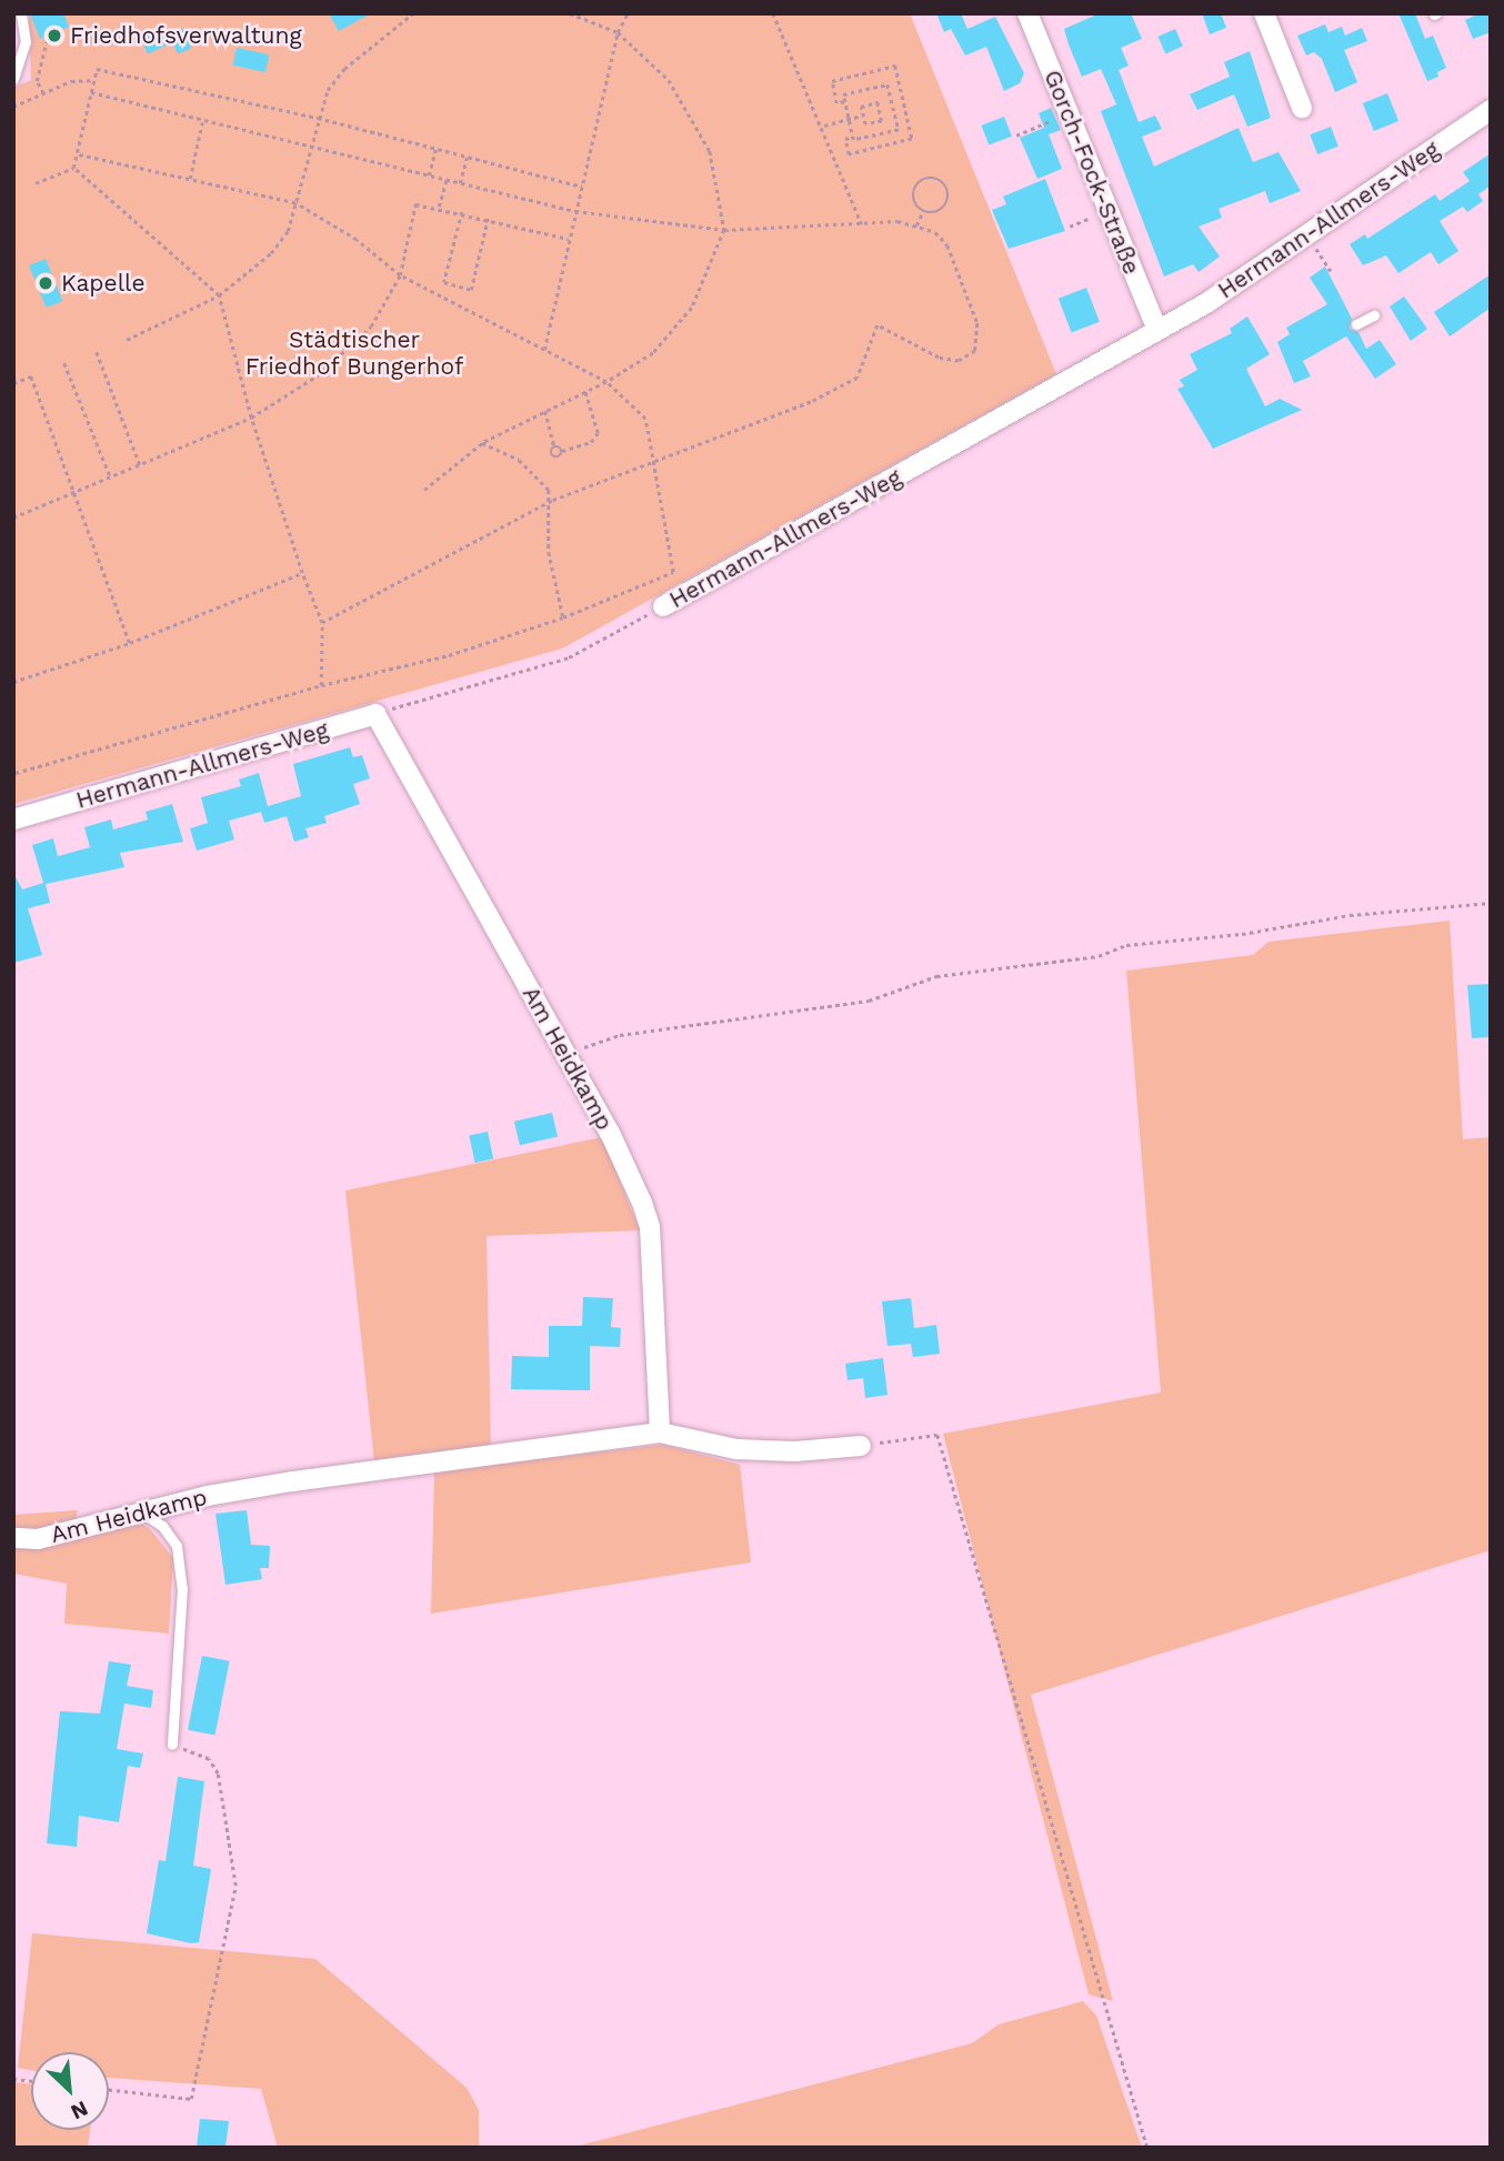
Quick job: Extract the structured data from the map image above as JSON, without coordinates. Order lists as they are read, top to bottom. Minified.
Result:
{"streets":{"street":["Gorch-Fock-Straße","Hermann-Allmers-Weg","Am Heidkamp"]},"crossings":[["Gorch-Fock-Straße","Hermann-Allmers-Weg"],["Hermann-Allmers-Weg","Am Heidkamp"]],"parks":["Städtischer Friedhof Bungerhof"],"places":["Friedhofsverwaltung","Kapelle"],"north":"bottom right"}
